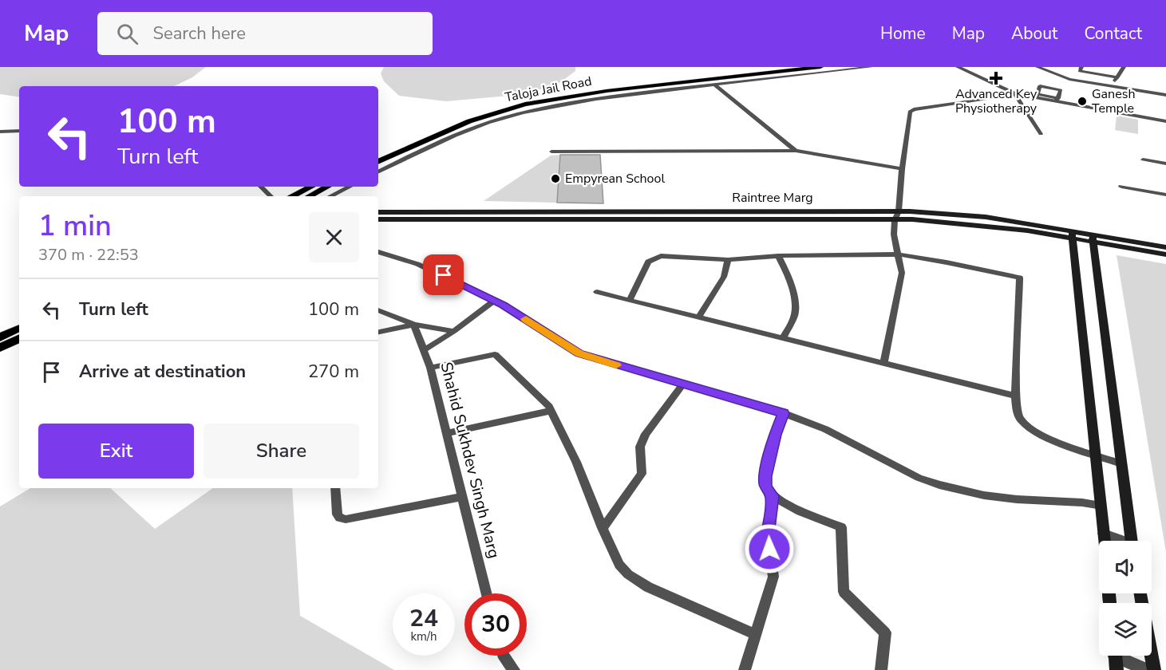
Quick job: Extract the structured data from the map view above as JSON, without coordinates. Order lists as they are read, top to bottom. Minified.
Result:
{"streets":{"main road":["Taloja Jail Road","Raintree Marg"],"street":["Shahid Sukhdev Singh Marg"]},"places":{"health":["Advanced Key Physiotherapy"],"other":["Ganesh Temple","Empyrean School"]},"page":{"header":"Map","search":"Search here","nav":["Home","Map","About","Contact"],"turn":["100 m","Turn left"],"heading":["1 min","370 m · 22:53"],"list":[{"name":"Turn left","value":"100 m"},{"name":"Arrive at destination","value":"270 m"}],"buttons":["Exit","Share"],"speed":"24 km/h","limit":"30"}}
